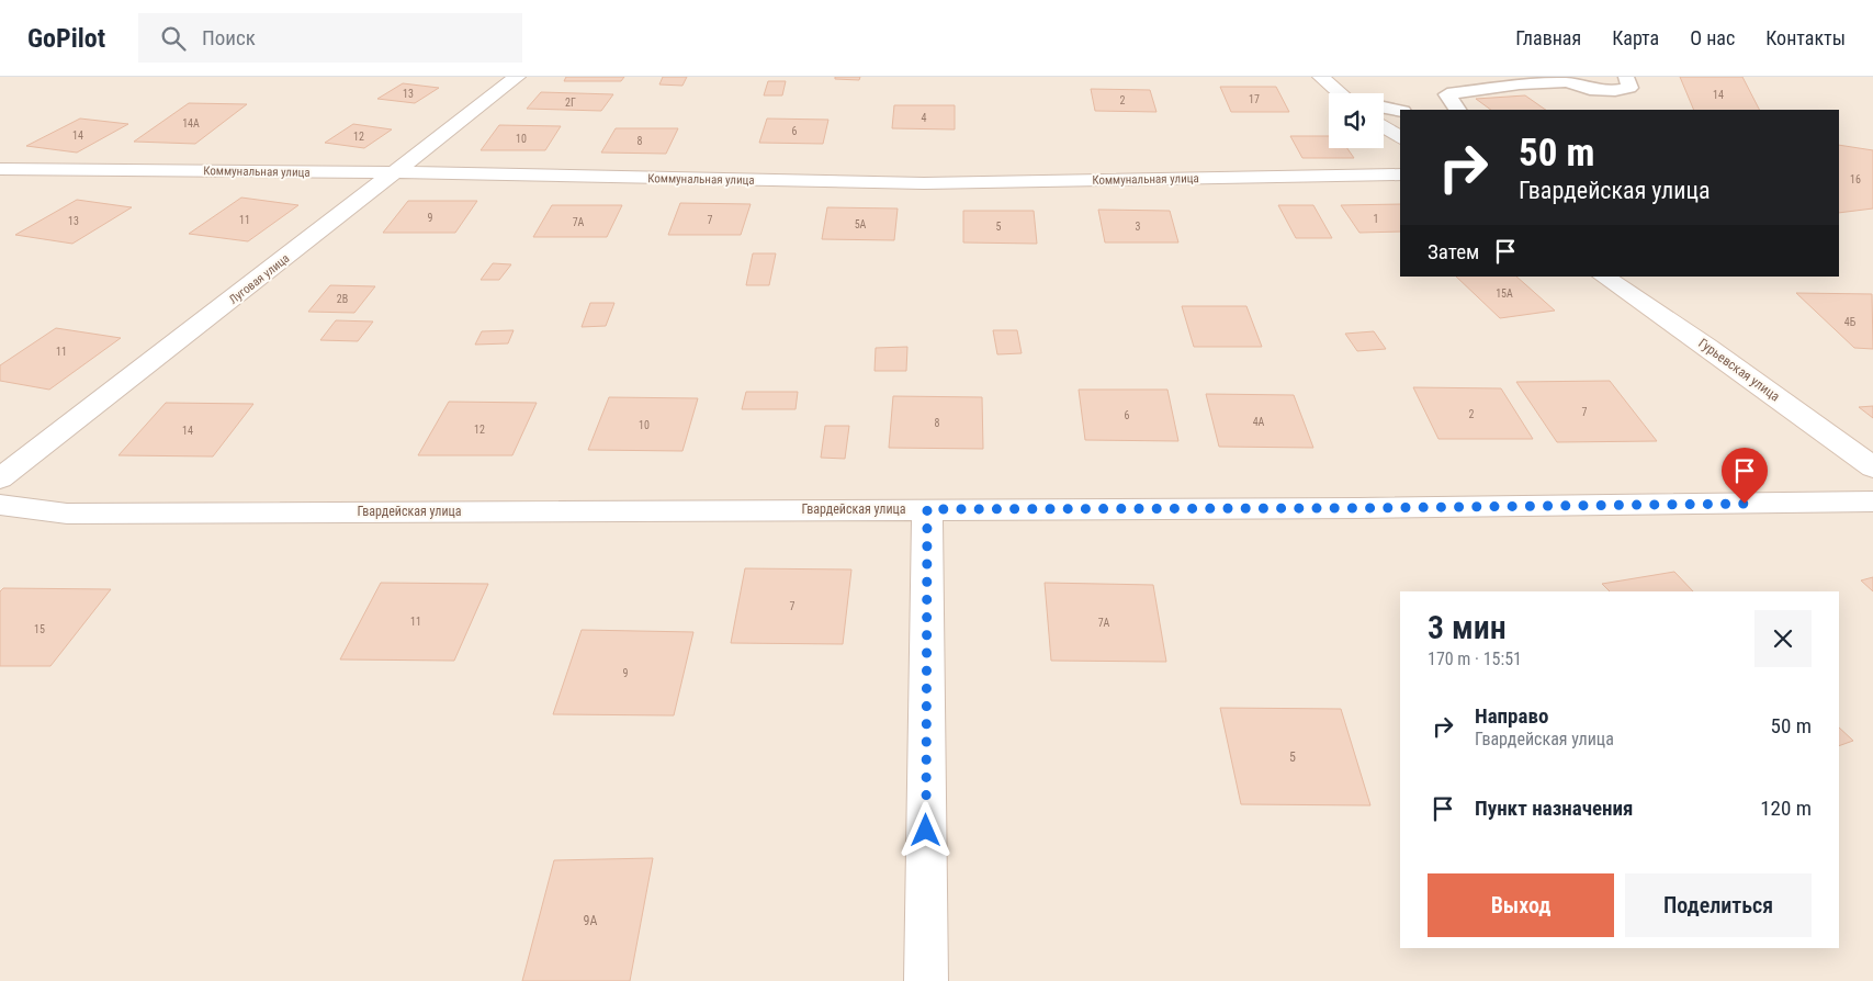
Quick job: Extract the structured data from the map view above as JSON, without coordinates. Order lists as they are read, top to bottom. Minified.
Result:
{"streets":{"street":["Коммунальная улица","Луговая улица","Гурьевская улица","Гвардейская улица"]},"crossings":[["Коммунальная улица","Луговая улица"]],"house_numbers":["13","14","17","2","2Г","4","14А","6","14","12","10","8","16","9","1","11","7","13","7А","5А","5","3","15А","2В","4Б","11","7","2","6","4А","8","10","12","14","7","11","7А","15","9","5","9А"],"page":{"header":"GoPilot","search":"Поиск","nav":["Главная","Карта","О нас","Контакты"],"turn":["50 m","Гвардейская улица"],"then":"Затем","heading":["3 мин","170 m · 15:51"],"list":[{"name":"Направо","note":"Гвардейская улица","value":"50 m"},{"name":"Пункт назначения","value":"120 m"}],"buttons":["Выход","Поделиться"]}}
